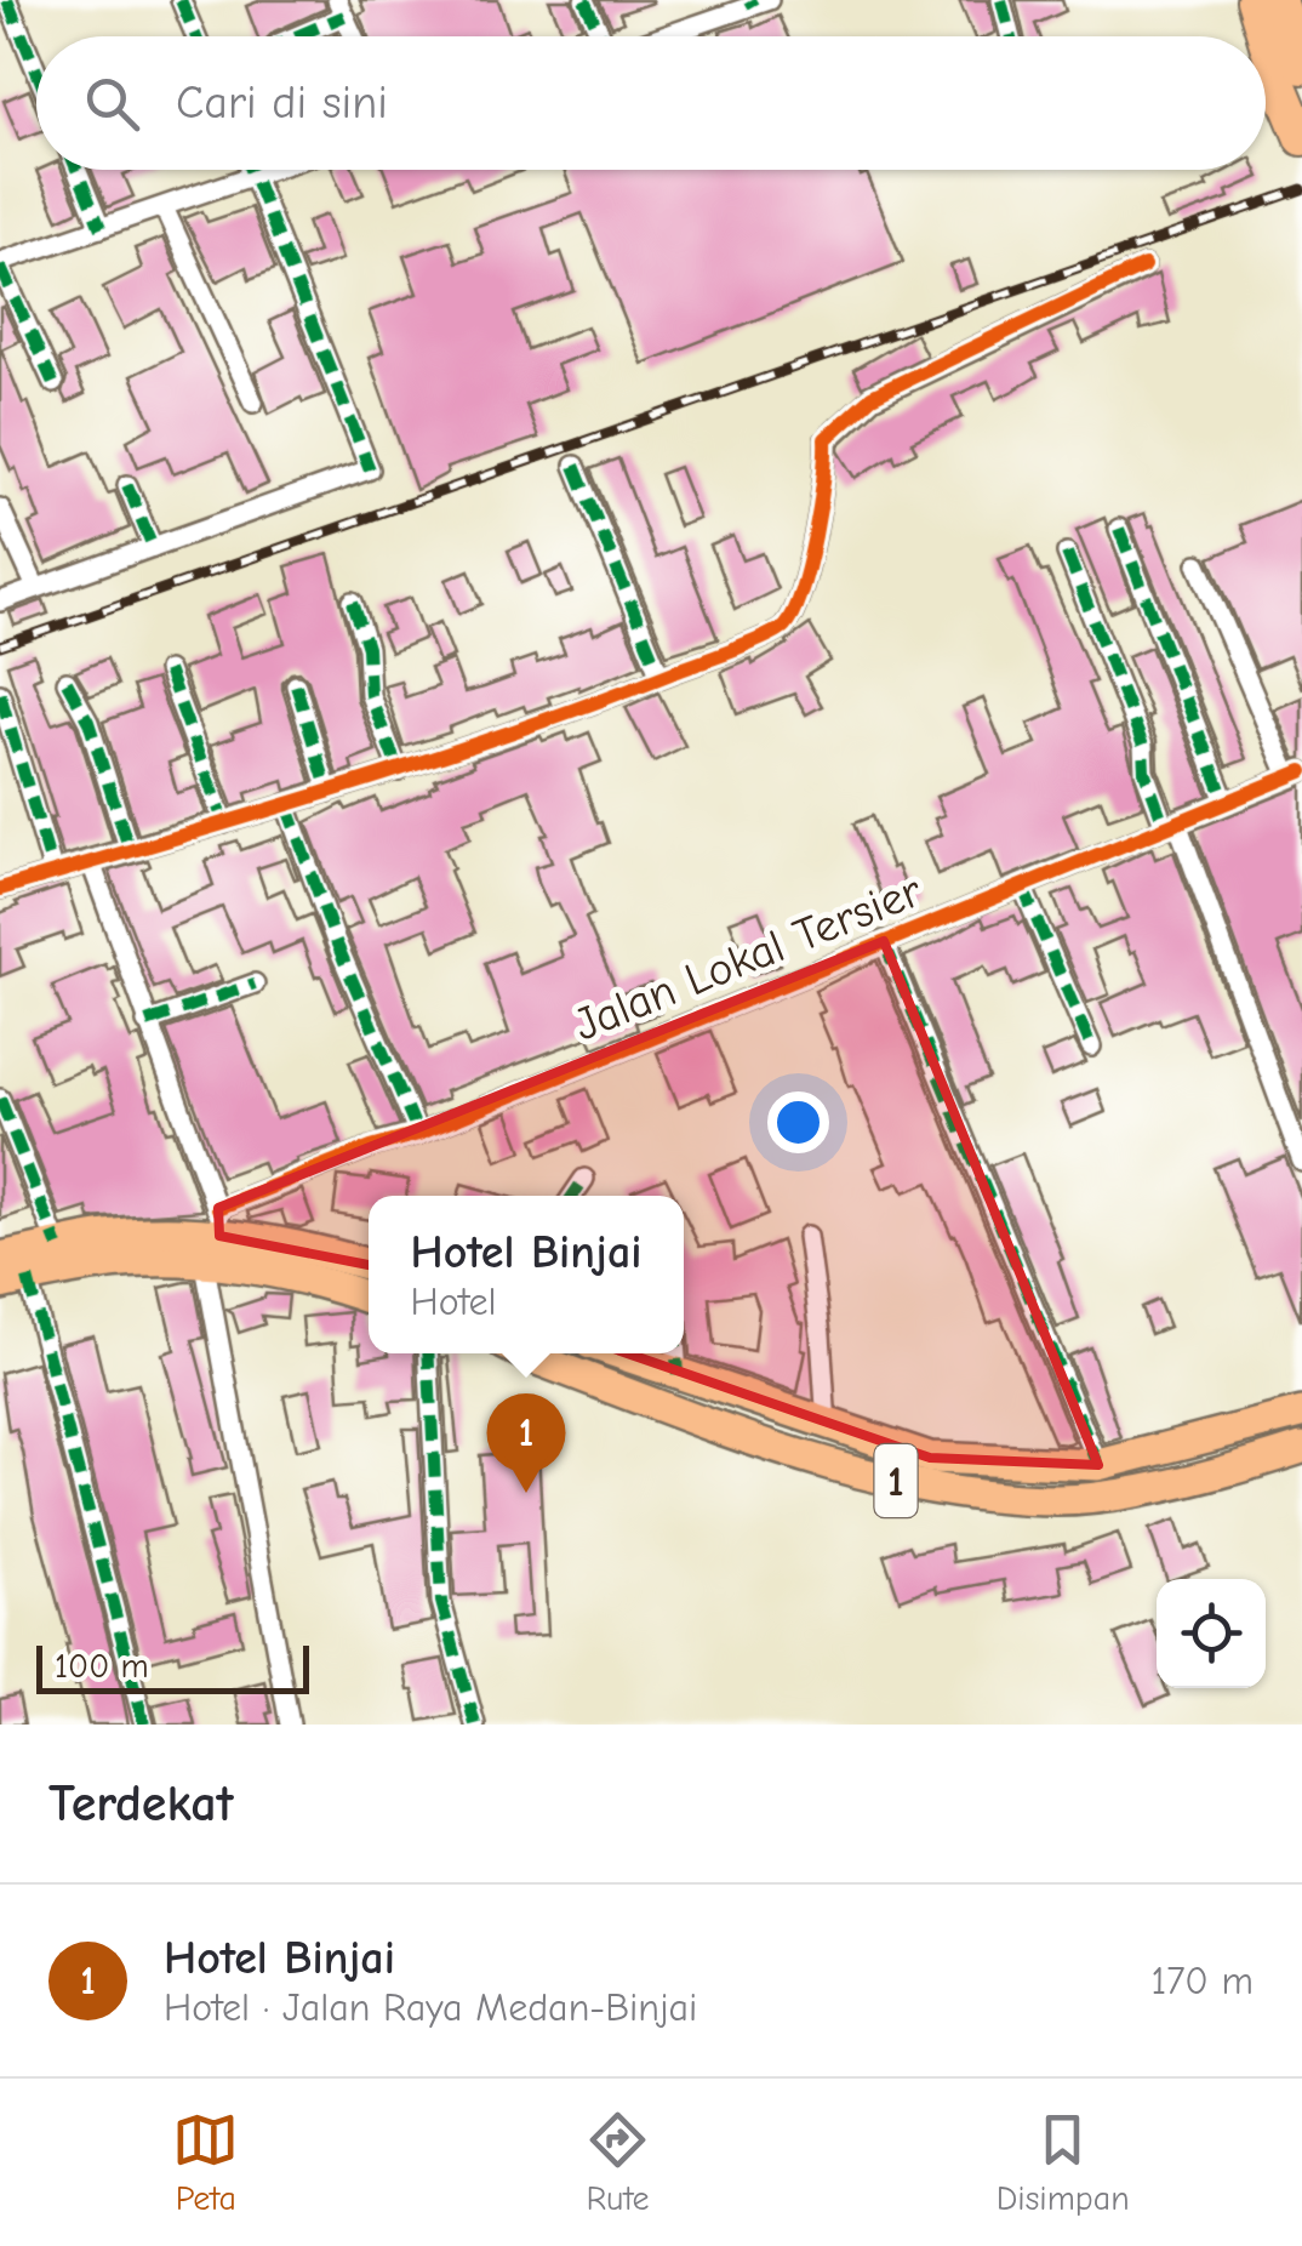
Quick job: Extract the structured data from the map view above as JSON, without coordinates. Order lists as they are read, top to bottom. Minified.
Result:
{"streets":{"main road":["1"],"street":["Jalan Lokal Tersier"]},"scale_bar":"100 m","page":{"search":"Cari di sini","popup":["Hotel Binjai","Hotel"],"pins":"1","scale":"100 m","heading":"Terdekat","list":[{"mark":"1","name":"Hotel Binjai","note":"Hotel · Jalan Raya Medan-Binjai","value":"170 m"}],"nav":["Peta","Rute","Disimpan"]}}
